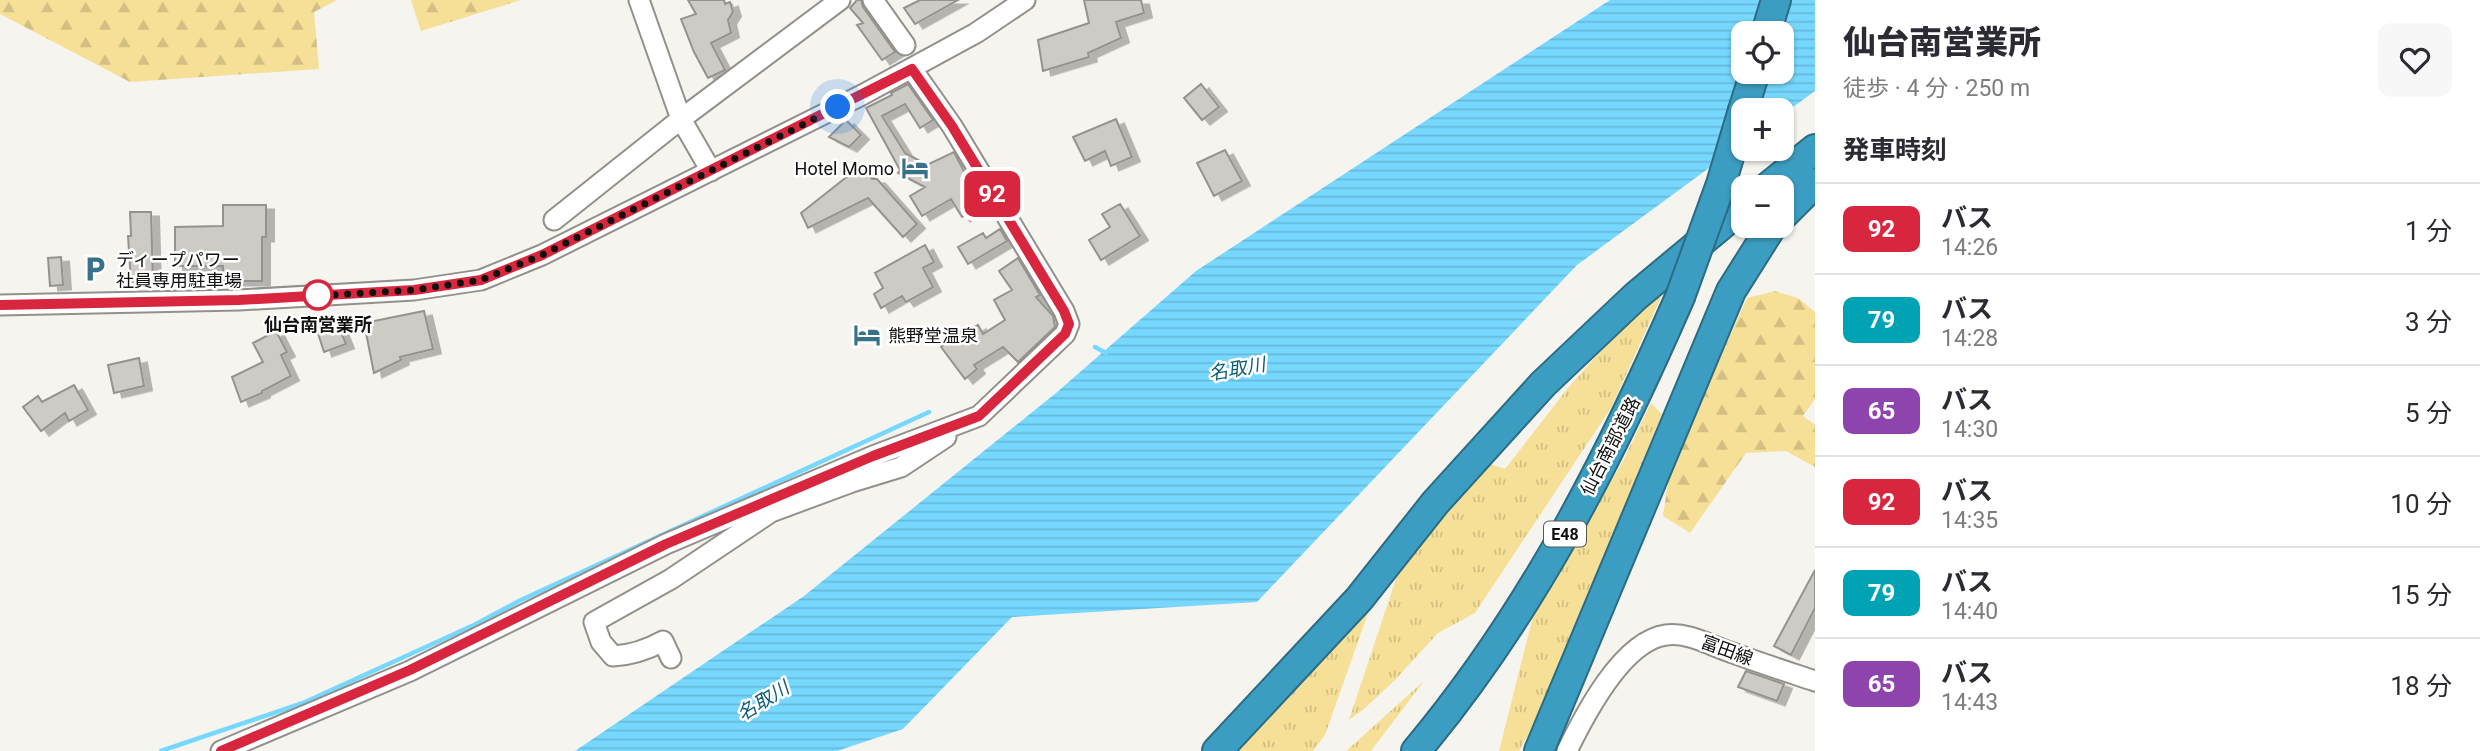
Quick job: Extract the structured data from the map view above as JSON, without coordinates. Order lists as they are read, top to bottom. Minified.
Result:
{"streets":{"highway":["仙台南部道路","E48"],"street":["富田線"]},"water":["名取川"],"places":{"hotel":["Hotel Momo","熊野堂温泉"],"parking":["ディープパワー 社員専用駐車場"],"other":["仙台南営業所"]},"lines":["bus line 92"],"page":{"on_map":"92","heading":[["仙台南営業所","徒歩 · 4 分 · 250 m"],"発車時刻"],"map_buttons":["+","−"],"list":[{"mark":"92","name":"バス","note":"14:26","value":"1 分"},{"mark":"79","name":"バス","note":"14:28","value":"3 分"},{"mark":"65","name":"バス","note":"14:30","value":"5 分"},{"mark":"92","name":"バス","note":"14:35","value":"10 分"},{"mark":"79","name":"バス","note":"14:40","value":"15 分"},{"mark":"65","name":"バス","note":"14:43","value":"18 分"}]}}
